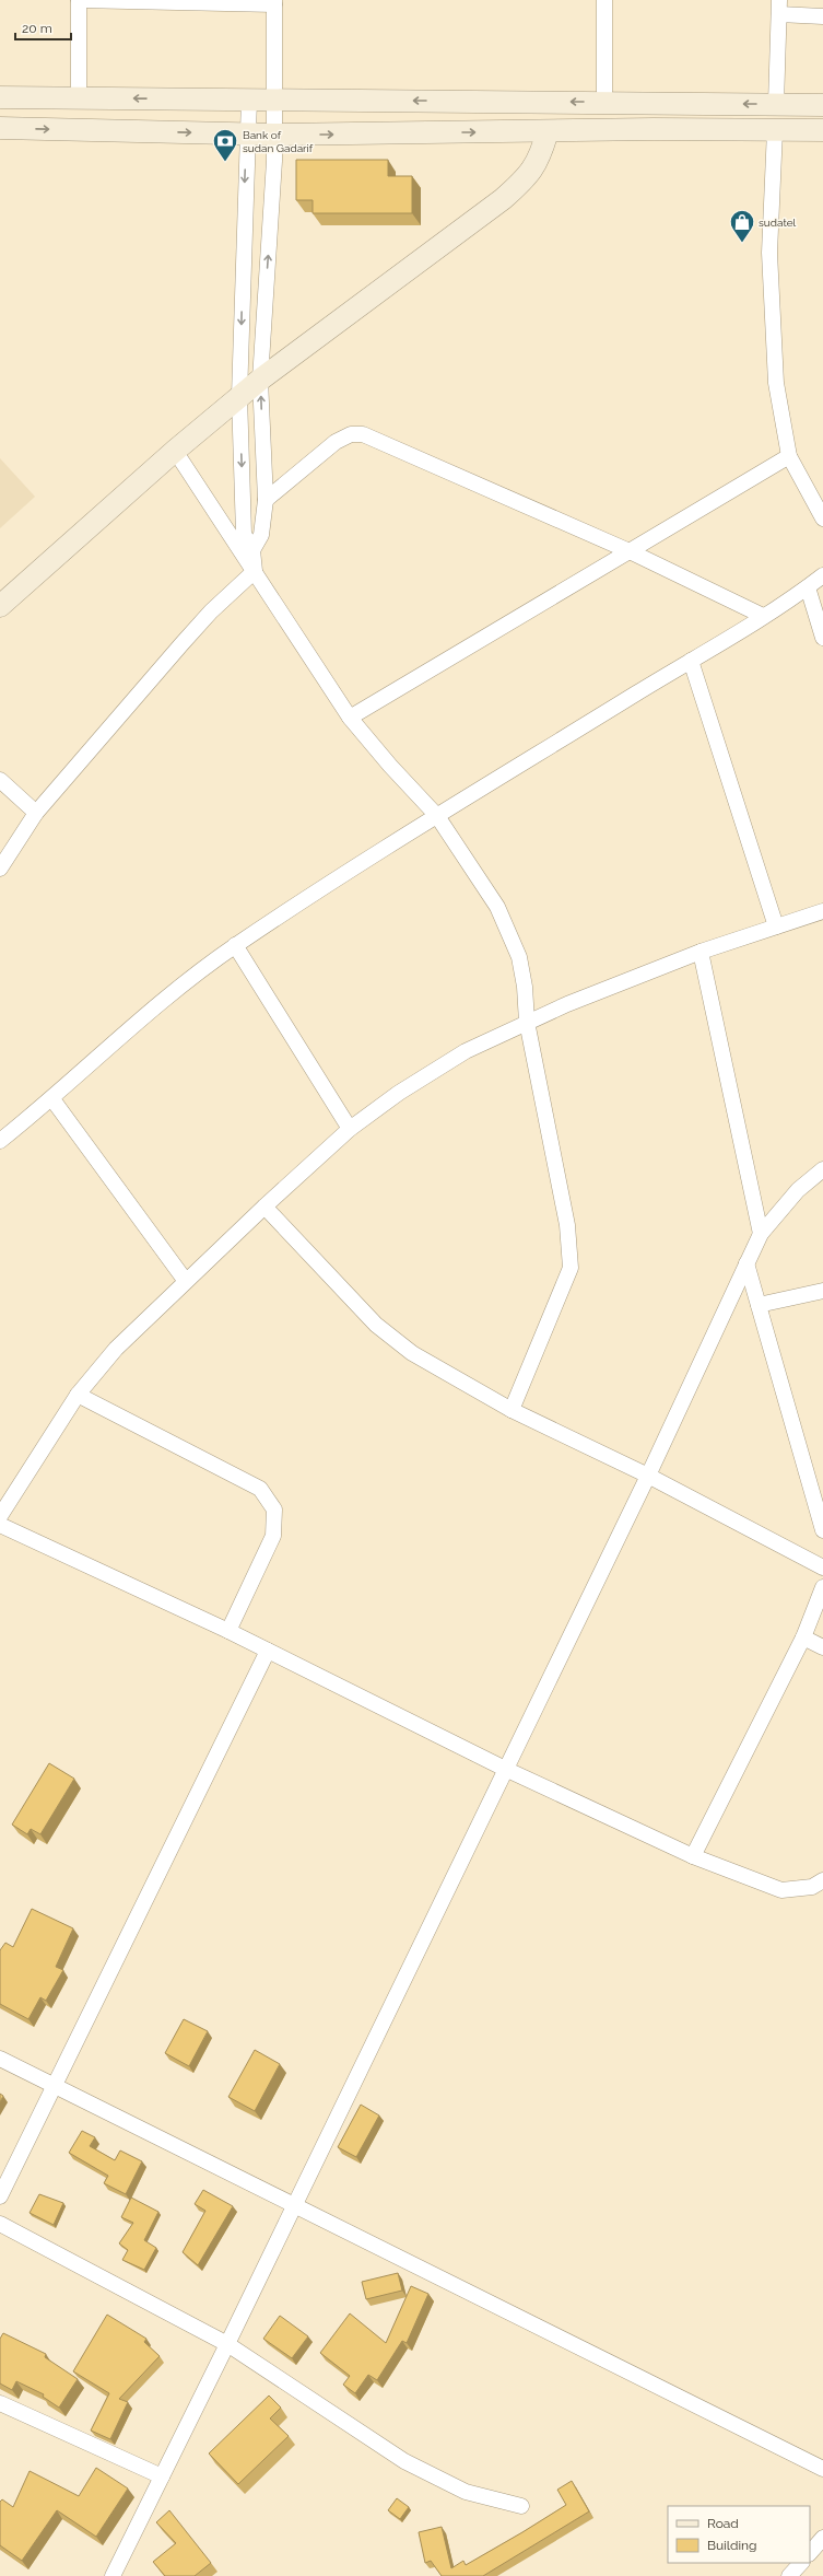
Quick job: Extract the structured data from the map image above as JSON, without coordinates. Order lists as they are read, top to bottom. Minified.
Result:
{"places":{"bank":["Bank of sudan Gadarif"],"shop":["sudatel"]},"legend":["Road","Building"],"scale_bar":"20 m"}
